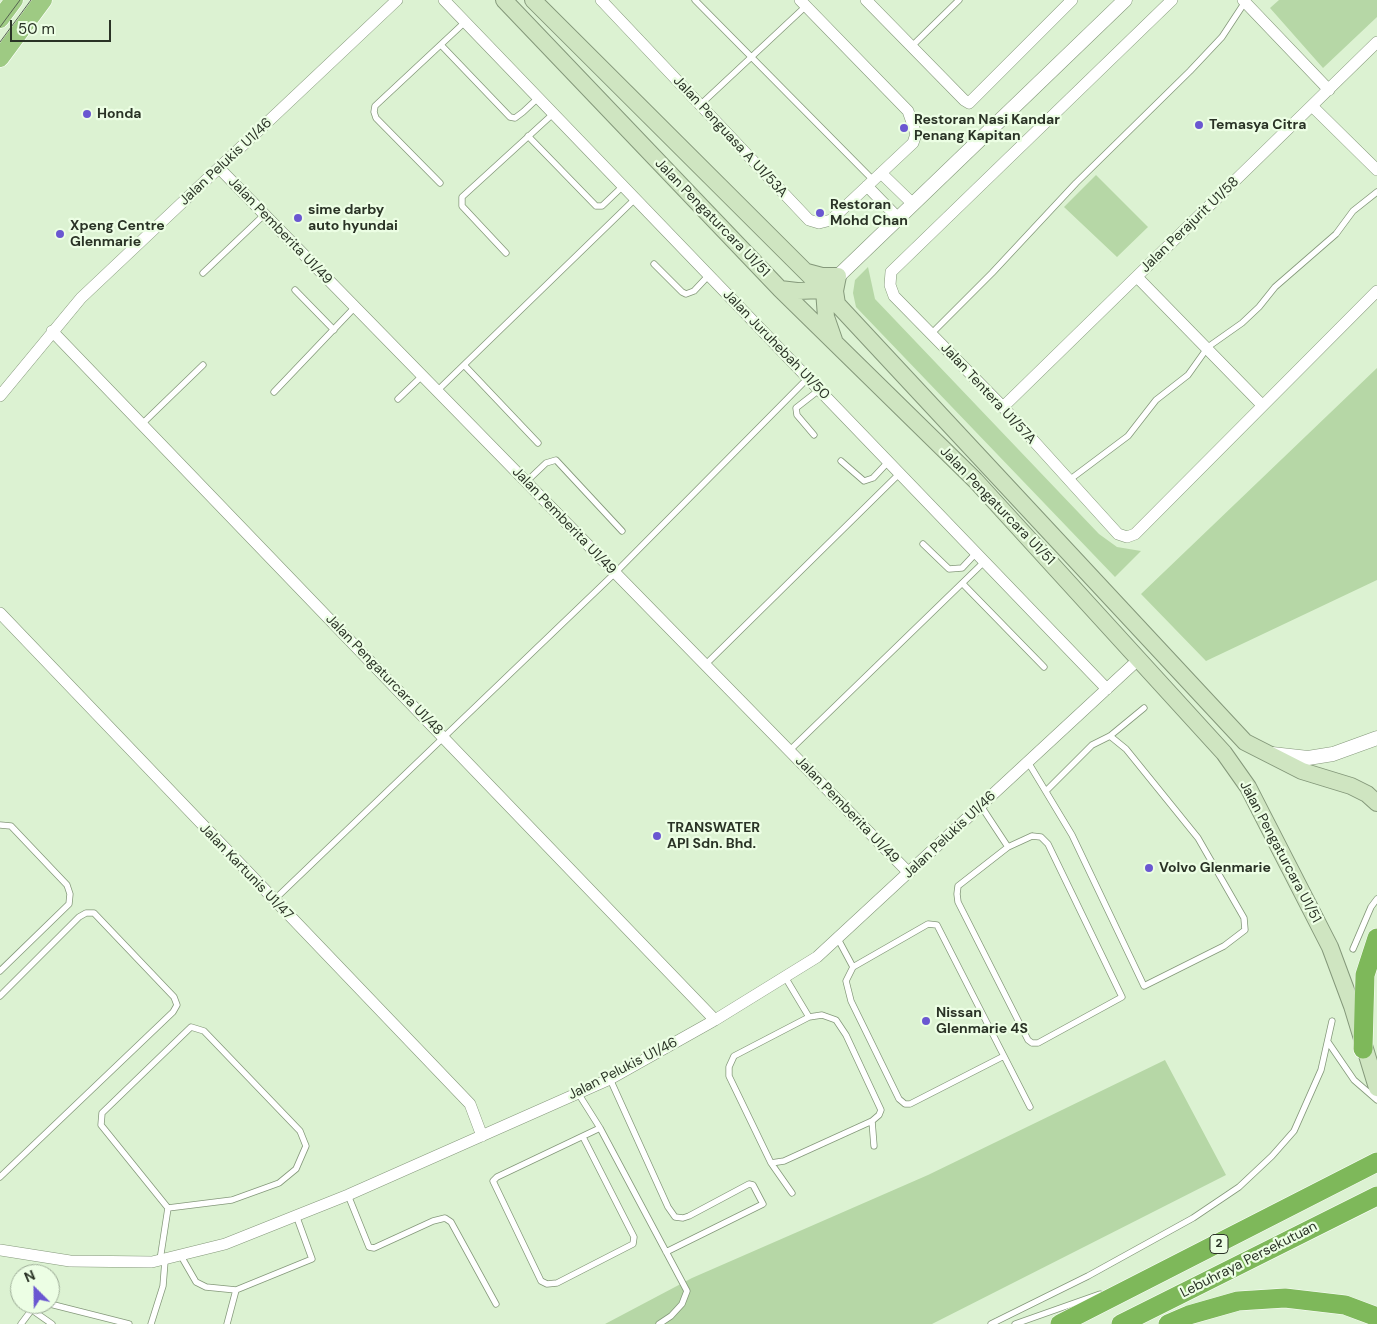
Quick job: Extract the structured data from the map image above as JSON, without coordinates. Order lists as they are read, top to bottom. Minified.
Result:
{"streets":{"highway":["2","Lebuhraya Persekutuan"],"main road":["Jalan Pengaturcara U1/51"],"street":["Jalan Penguasa A U1/53A","Jalan Pelukis U1/46","Jalan Perajurit U1/58","Jalan Pemberita U1/49","Jalan Juruhebah U1/50","Jalan Tentera U1/57A","Jalan Pengaturcara U1/48","Jalan Kartunis U1/47"]},"crossings":[["Jalan Pelukis U1/46","Jalan Pengaturcara U1/51"],["Jalan Pelukis U1/46","Jalan Pemberita U1/49"],["Jalan Pelukis U1/46","Jalan Juruhebah U1/50"],["Jalan Pelukis U1/46","Jalan Pengaturcara U1/48"],["Jalan Pelukis U1/46","Jalan Kartunis U1/47"],["Jalan Perajurit U1/58","Jalan Tentera U1/57A"]],"places":["Honda","Temasya Citra","Restoran Nasi Kandar Penang Kapitan","Restoran Mohd Chan","sime darby auto hyundai","Xpeng Centre Glenmarie","TRANSWATER API Sdn. Bhd.","Volvo Glenmarie","Nissan Glenmarie 4S"],"scale_bar":"50 m","north":"top left"}
